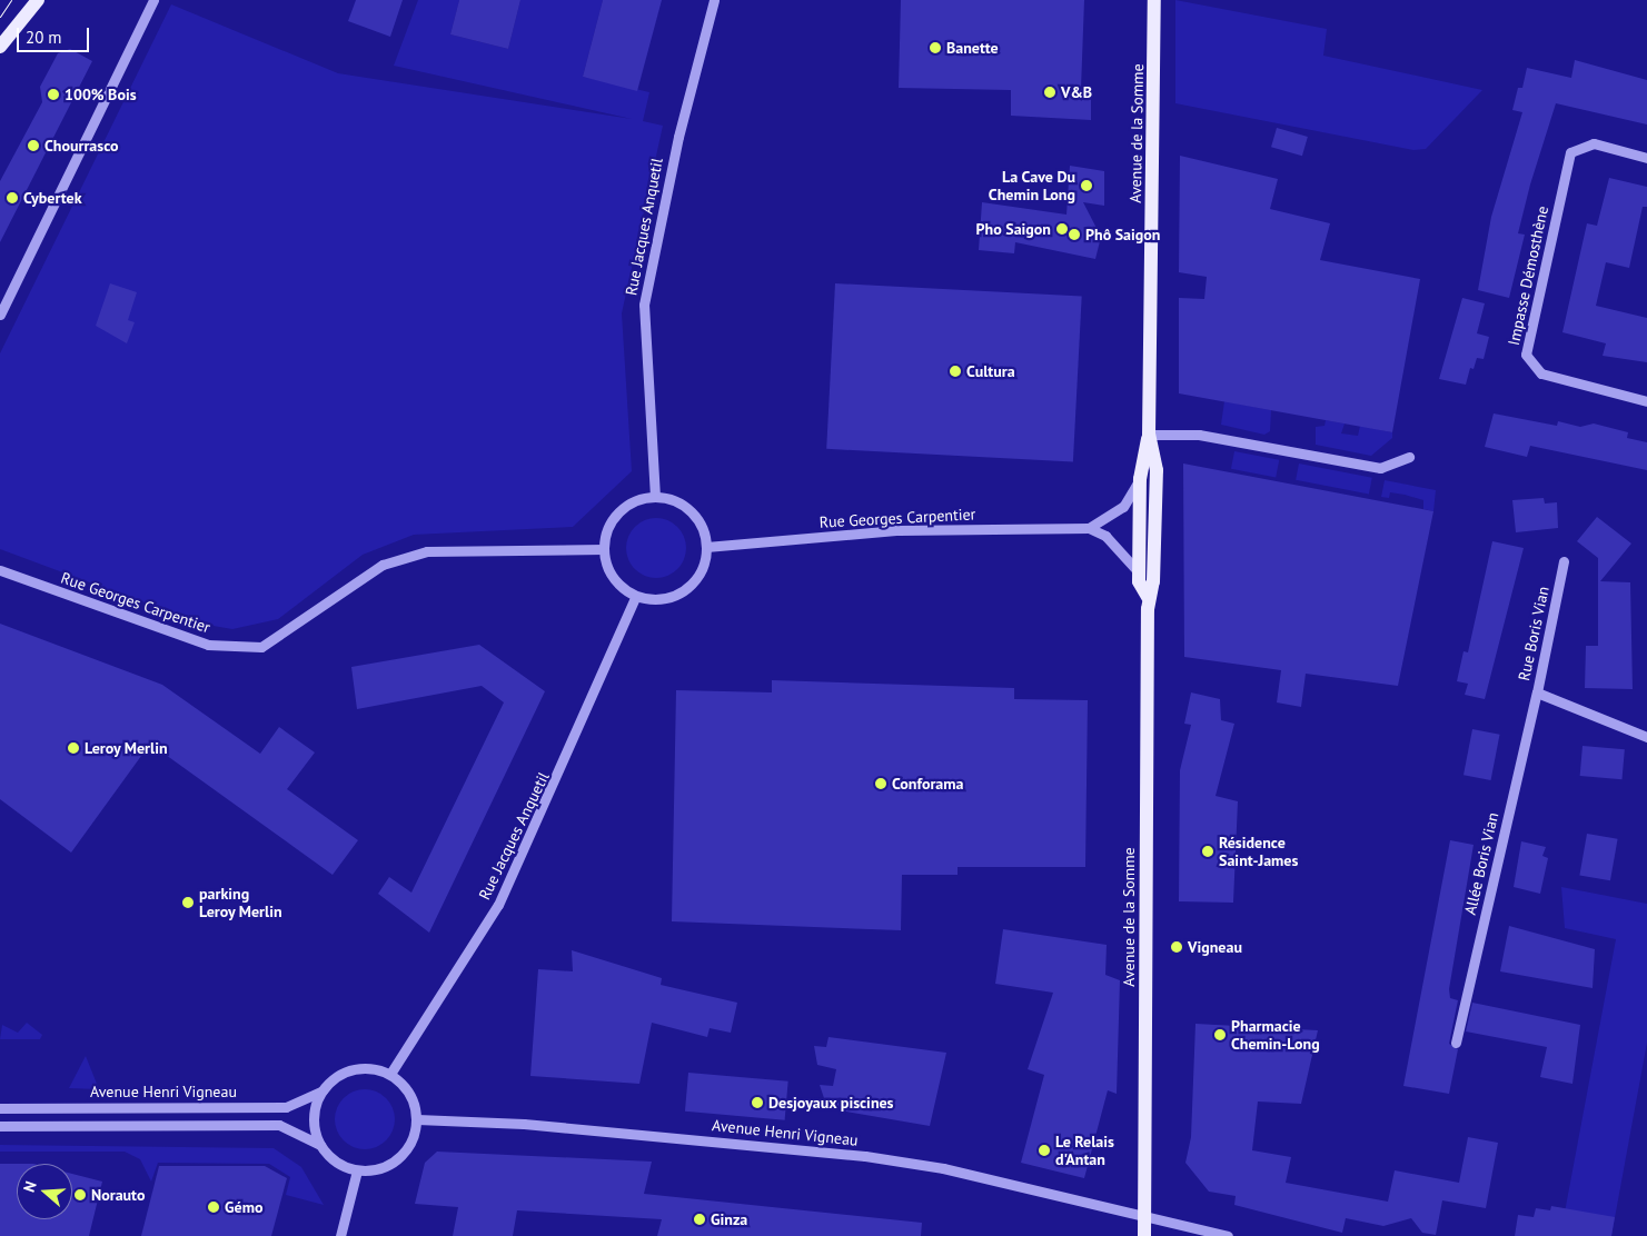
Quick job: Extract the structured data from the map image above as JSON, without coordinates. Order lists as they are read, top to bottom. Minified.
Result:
{"streets":{"main road":["Avenue de la Somme"],"street":["Rue Jacques Anquetil","Impasse Démosthène","Rue Georges Carpentier","Rue Boris Vian","Allée Boris Vian","Avenue Henri Vigneau"]},"crossings":[["Avenue de la Somme","Avenue Henri Vigneau"],["Rue Jacques Anquetil","Rue Georges Carpentier"],["Rue Jacques Anquetil","Avenue Henri Vigneau"],["Rue Boris Vian","Allée Boris Vian"]],"places":["Banette","V&B","100% Bois","Chourrasco","La Cave Du Chemin Long","Cybertek","Pho Saigon","Phô Saigon","Cultura","Leroy Merlin","Conforama","Résidence Saint-James","parking Leroy Merlin","Vigneau","Pharmacie Chemin-Long","Desjoyaux piscines","Le Relais d'Antan","Norauto","Gémo","Ginza"],"scale_bar":"20 m","north":"left"}
